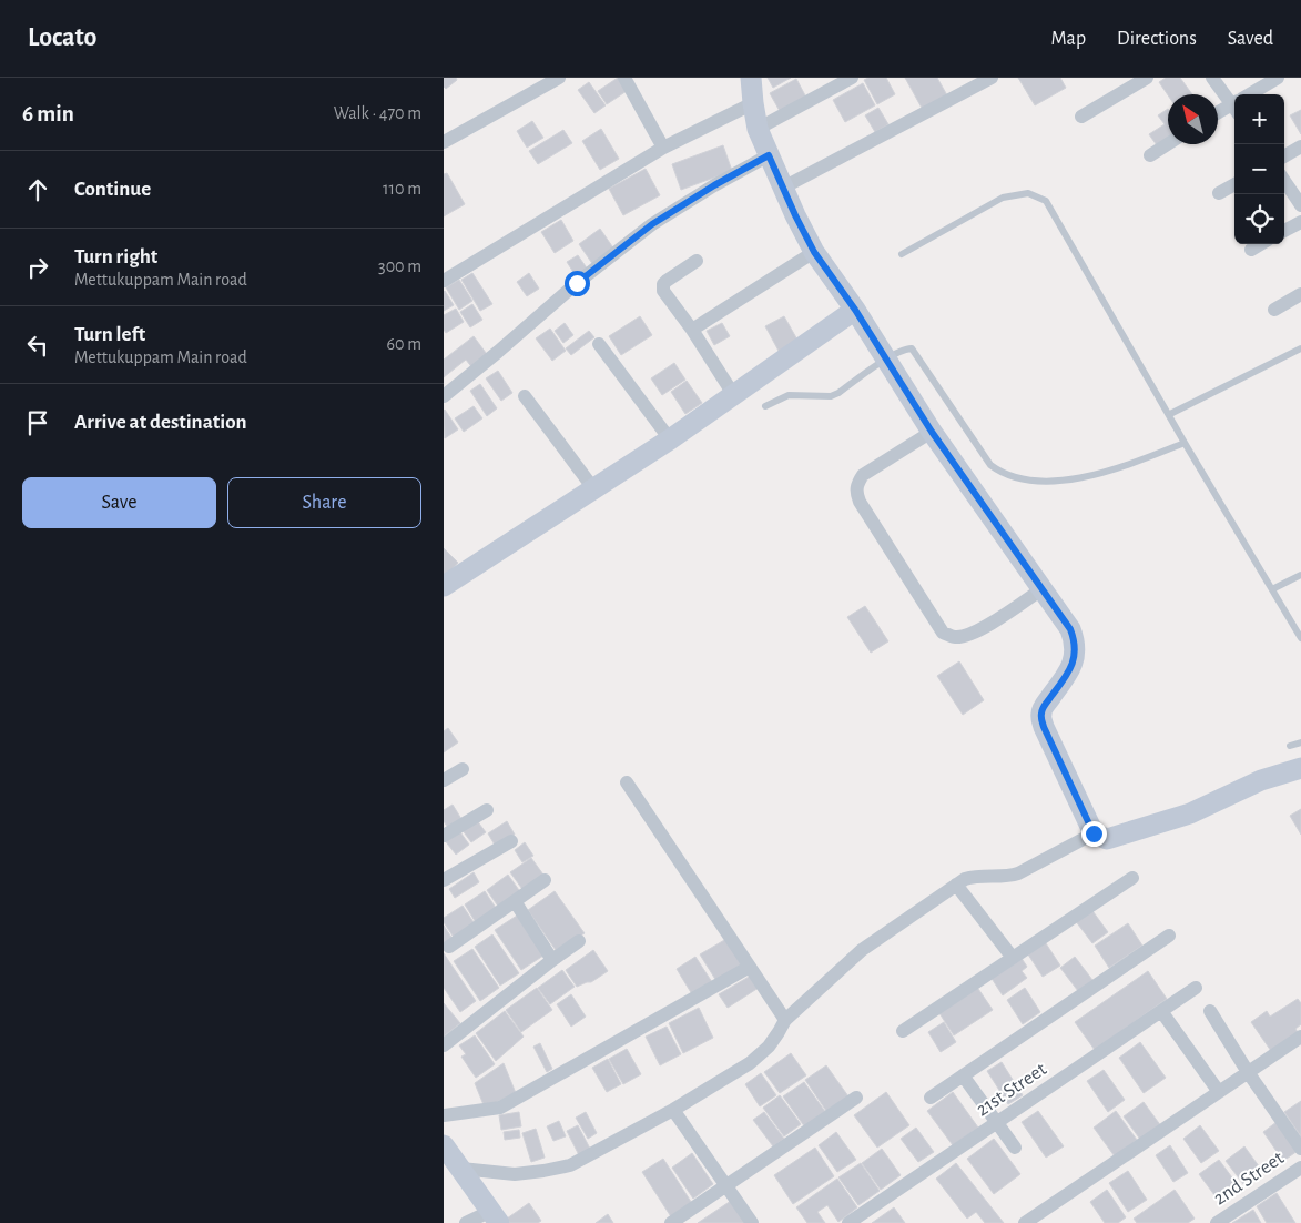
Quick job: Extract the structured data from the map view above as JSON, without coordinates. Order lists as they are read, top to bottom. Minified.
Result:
{"streets":{"street":["21st Street","2nd Street"]},"north":"top left","page":{"header":"Locato","nav":["Map","Directions","Saved"],"heading":["6 min","Walk · 470 m"],"map_buttons":["+","−"],"list":[["Continue","110 m"],["Turn right","Mettukuppam Main road","300 m"],["Turn left","Mettukuppam Main road","60 m"],"Arrive at destination"],"buttons":["Save","Share"]}}
